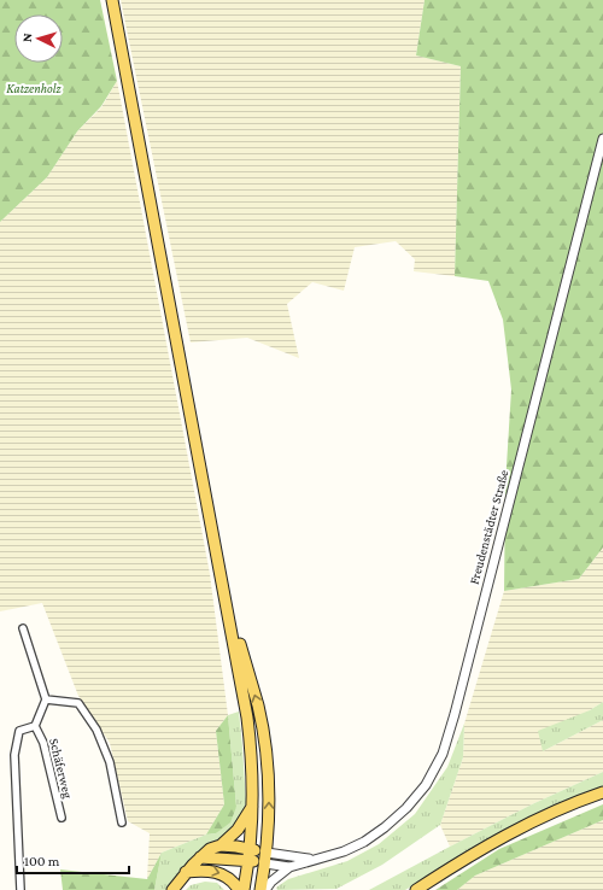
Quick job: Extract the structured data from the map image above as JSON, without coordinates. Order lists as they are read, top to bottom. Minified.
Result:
{"streets":{"street":["Freudenstädter Straße","Schäferweg"]},"parks":["Katzenholz"],"scale_bar":"100 m","north":"left"}
